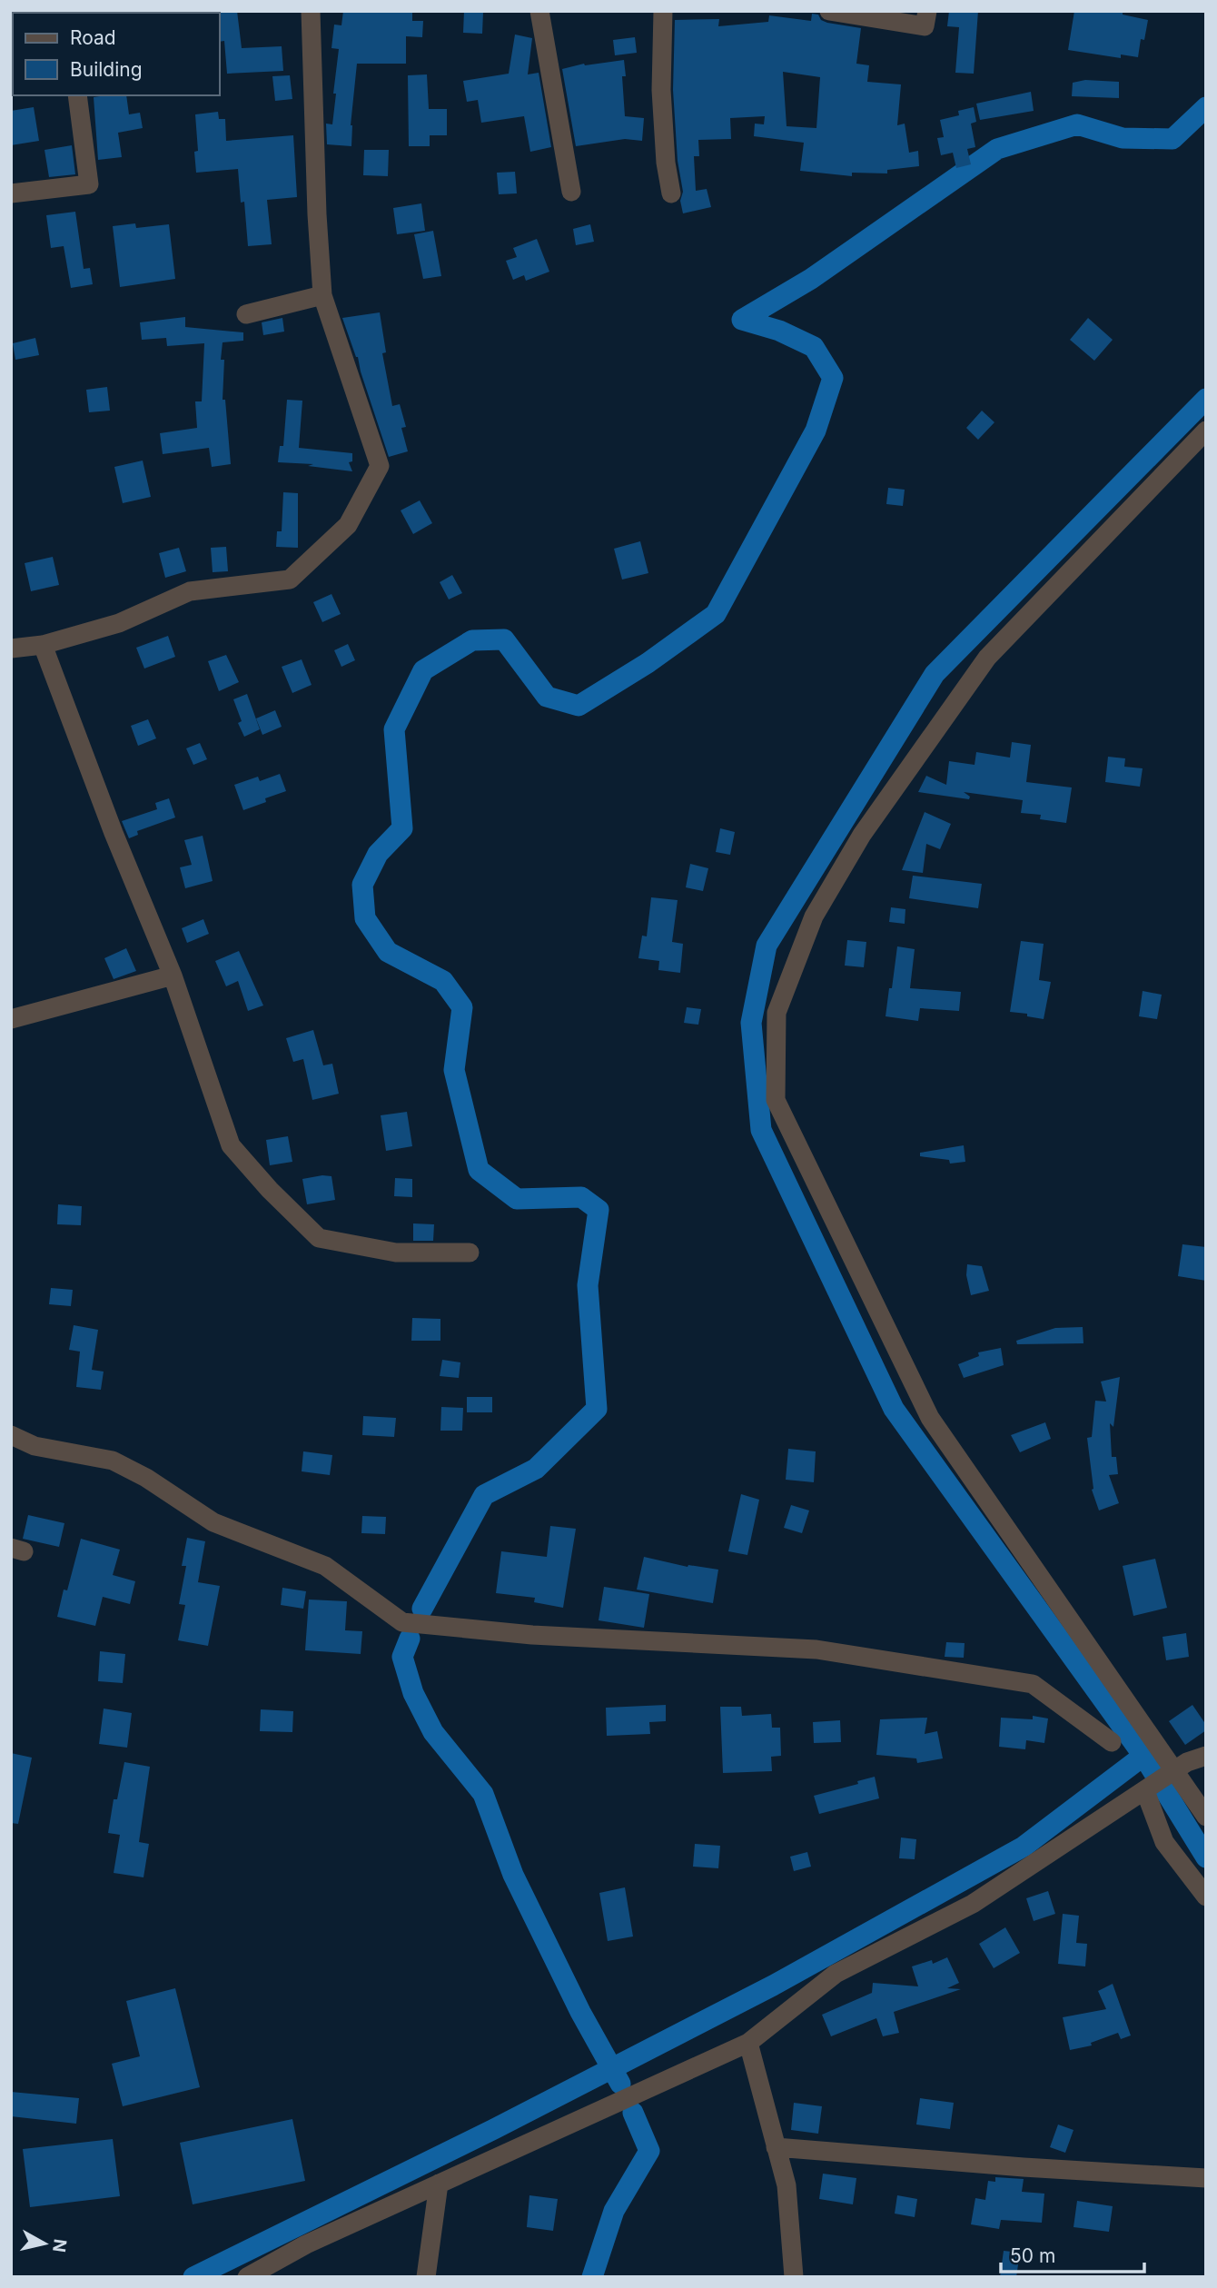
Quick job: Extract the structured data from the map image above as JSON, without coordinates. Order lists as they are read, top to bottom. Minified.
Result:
{"legend":["Road","Building"],"scale_bar":"50 m","north":"right"}
